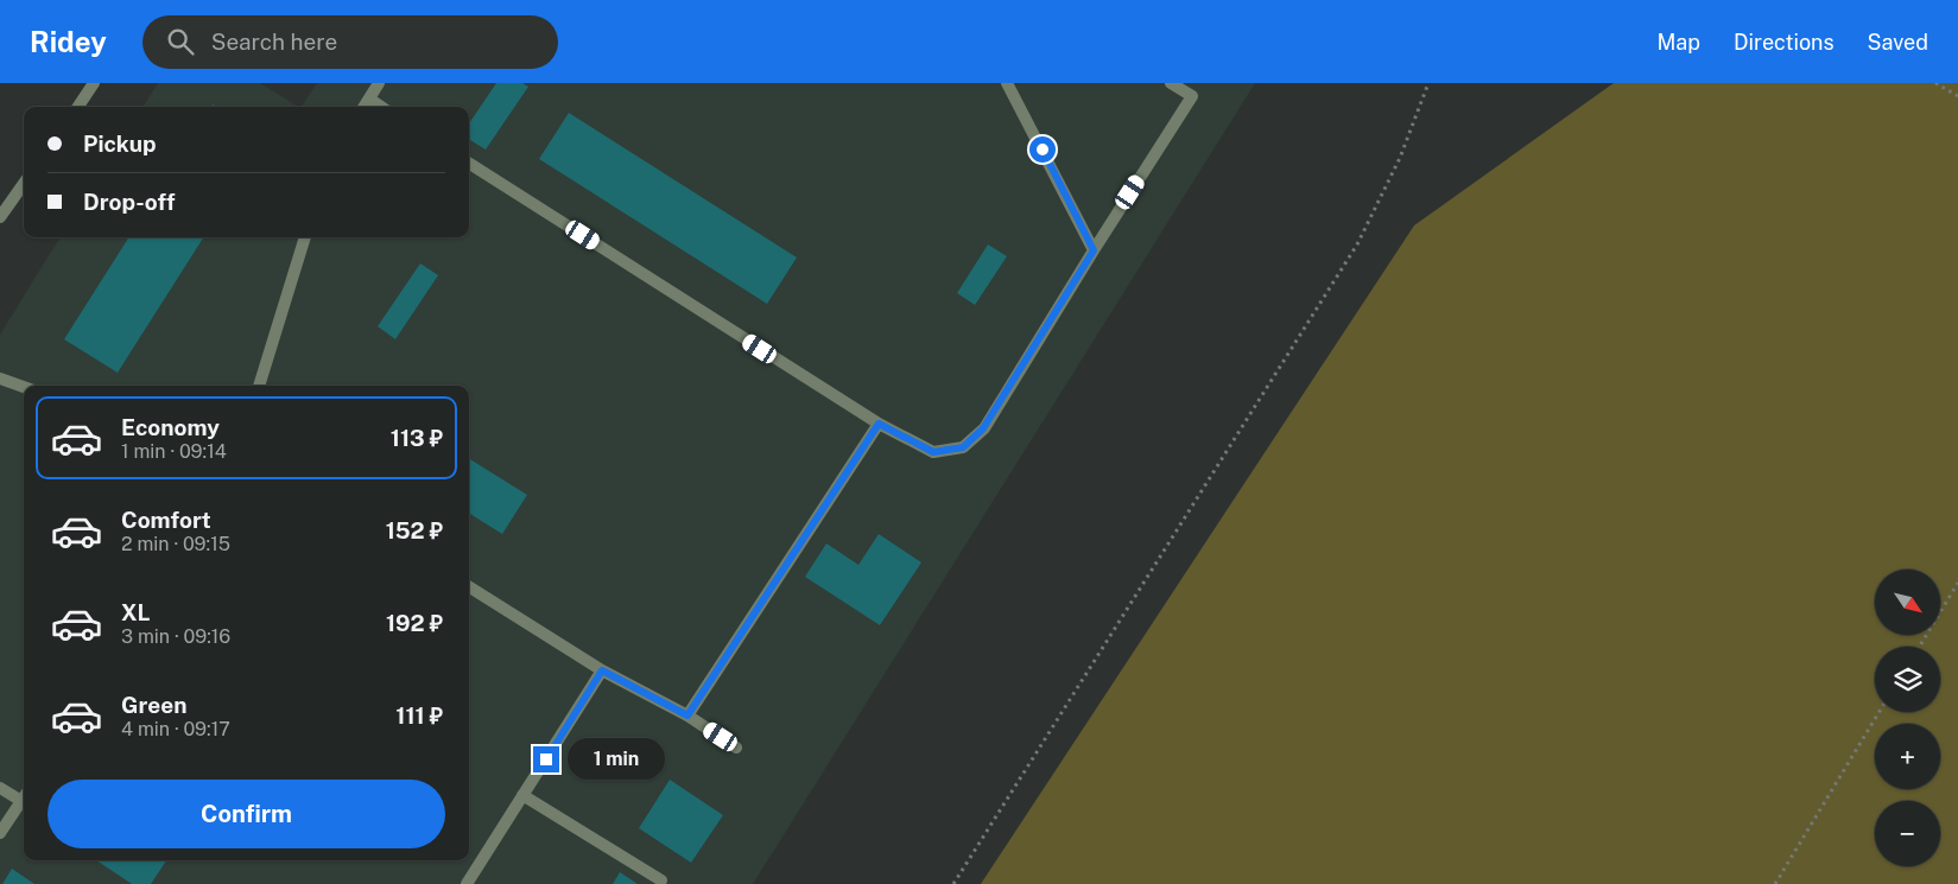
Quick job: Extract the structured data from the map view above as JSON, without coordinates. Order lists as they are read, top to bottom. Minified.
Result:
{"north":"bottom right","page":{"header":"Ridey","search":"Search here","nav":["Map","Directions","Saved"],"banner":["Pickup","Drop-off"],"list":[{"name":"Economy","note":"1 min · 09:14","value":"113 ₽"},{"name":"Comfort","note":"2 min · 09:15","value":"152 ₽"},{"name":"XL","note":"3 min · 09:16","value":"192 ₽"},{"name":"Green","note":"4 min · 09:17","value":"111 ₽"}],"map_buttons":["+","−"],"bubble":"1 min","buttons":"Confirm"}}
